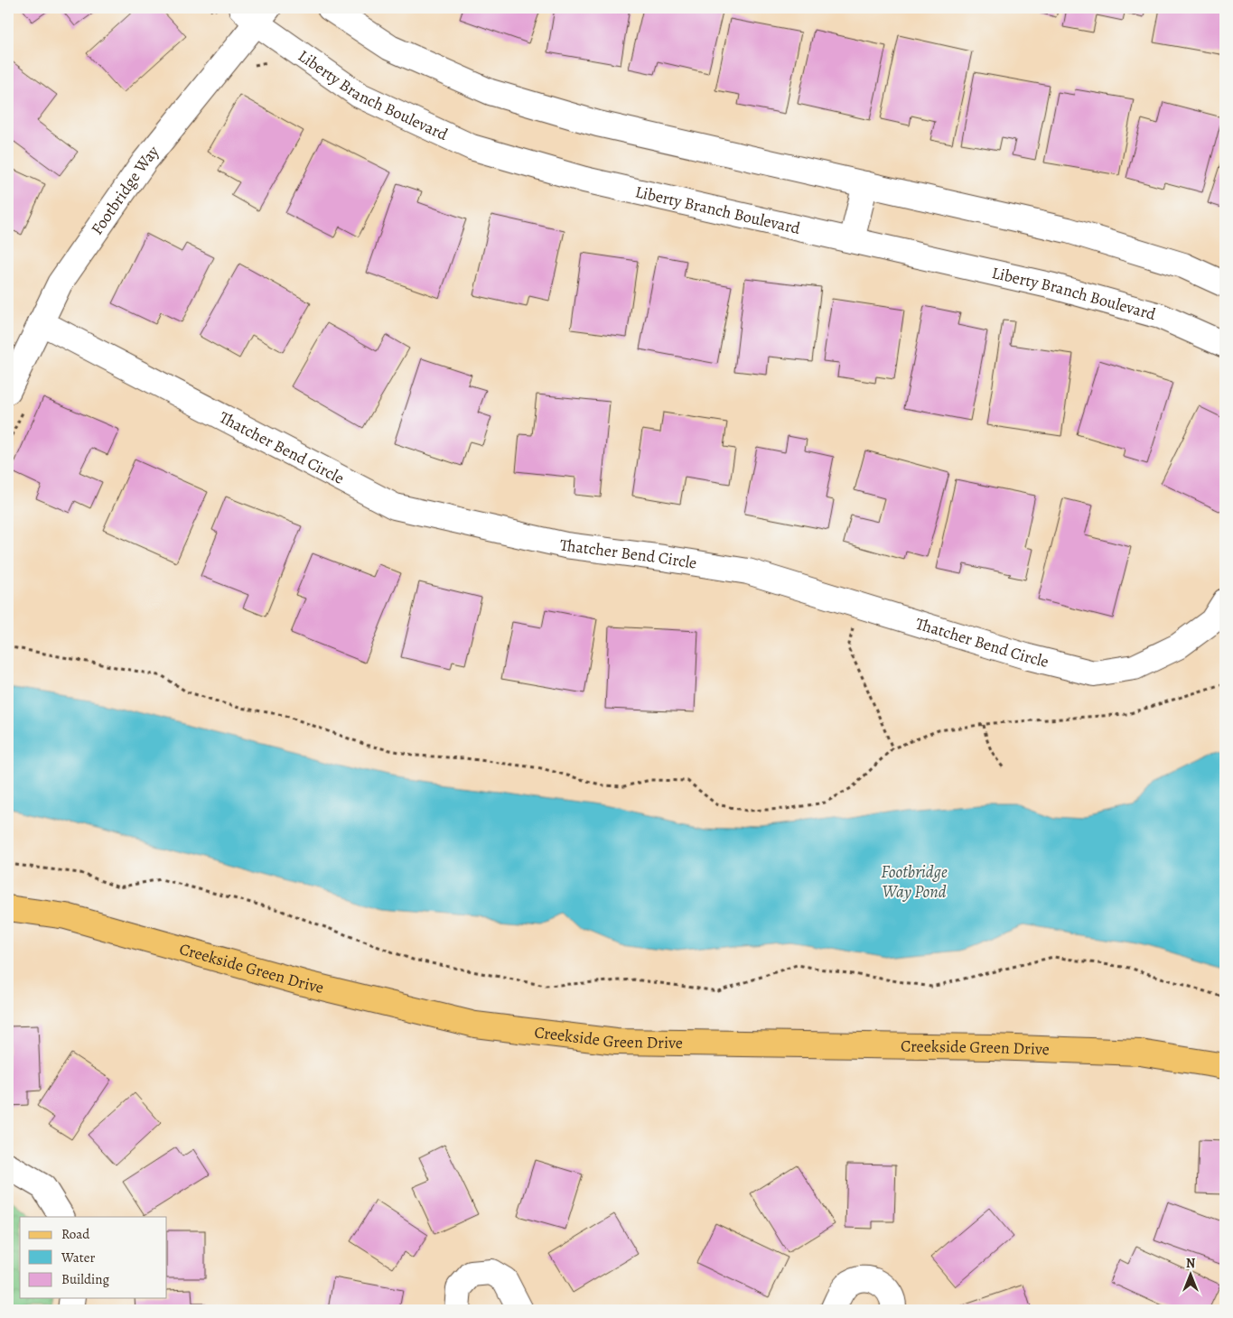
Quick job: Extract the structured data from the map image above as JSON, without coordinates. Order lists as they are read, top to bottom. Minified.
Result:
{"streets":{"main road":["Creekside Green Drive"],"street":["Liberty Branch Boulevard","Footbridge Way","Thatcher Bend Circle"]},"crossings":[["Liberty Branch Boulevard","Footbridge Way"],["Footbridge Way","Thatcher Bend Circle"]],"water":["Footbridge Way Pond"],"legend":["Road","Water","Building"],"north":"top"}
